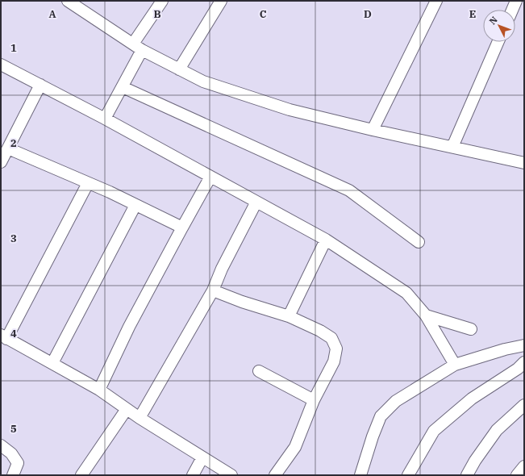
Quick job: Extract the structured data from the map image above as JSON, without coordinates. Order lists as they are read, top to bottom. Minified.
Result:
{"north":"top left","grid":{"columns":["A","B","C","D","E"],"rows":["1","2","3","4","5"]}}
